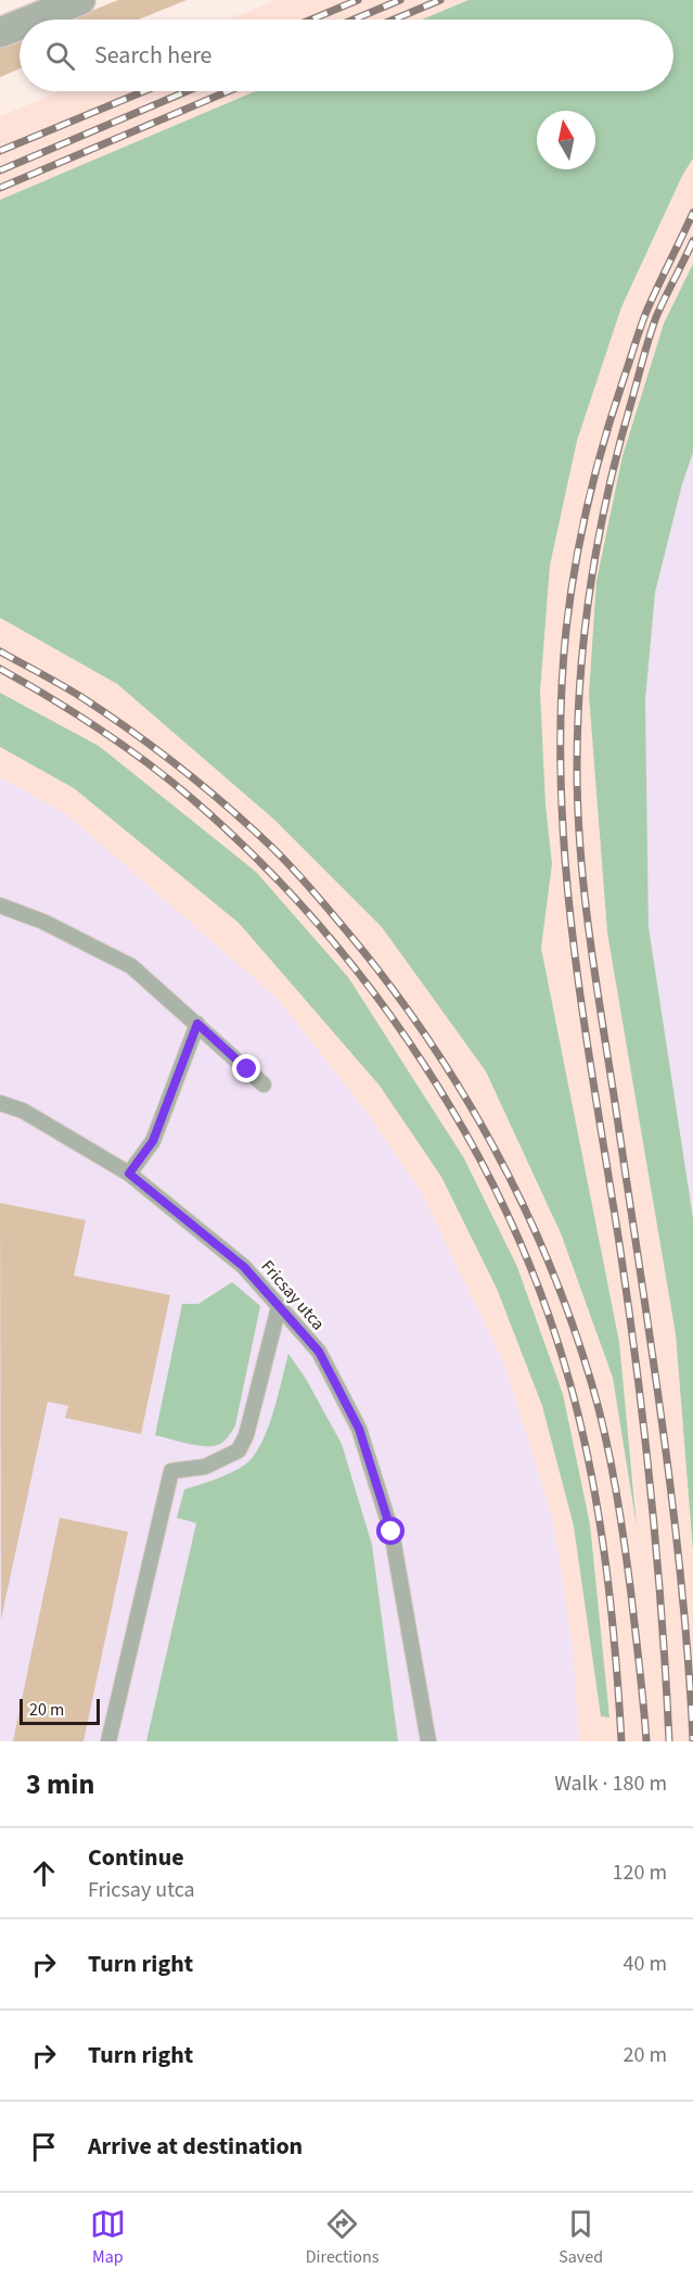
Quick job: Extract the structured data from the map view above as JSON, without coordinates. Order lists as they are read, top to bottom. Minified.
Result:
{"streets":{"lane":["Fricsay utca"]},"scale_bar":"20 m","north":"top","page":{"search":"Search here","scale":"20 m","heading":["3 min","Walk · 180 m"],"list":[["Continue","Fricsay utca","120 m"],["Turn right","40 m"],["Turn right","20 m"],"Arrive at destination"],"nav":["Map","Directions","Saved"]}}
